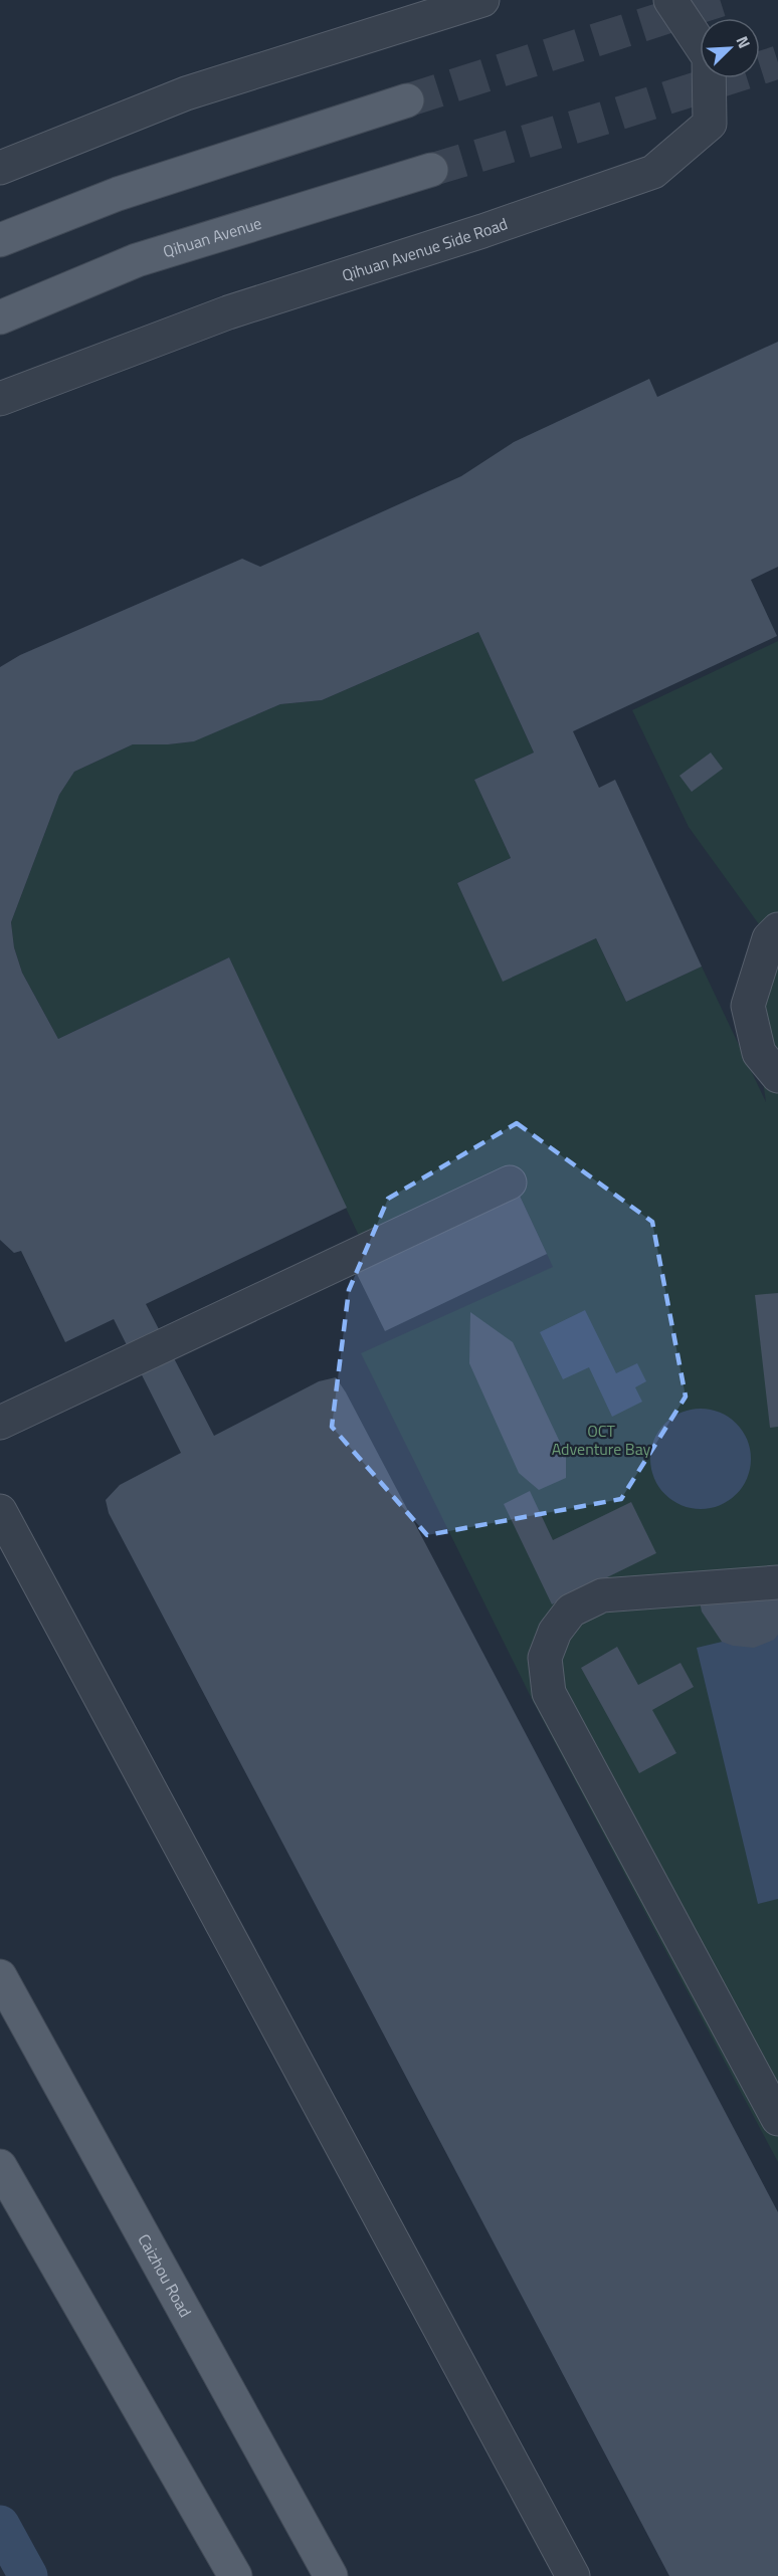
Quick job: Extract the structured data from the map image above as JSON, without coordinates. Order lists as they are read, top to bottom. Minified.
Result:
{"streets":{"main road":["Qihuan Avenue","Caizhou Road"],"street":["Qihuan Avenue Side Road"]},"parks":["OCT Adventure Bay"],"north":"top right"}
